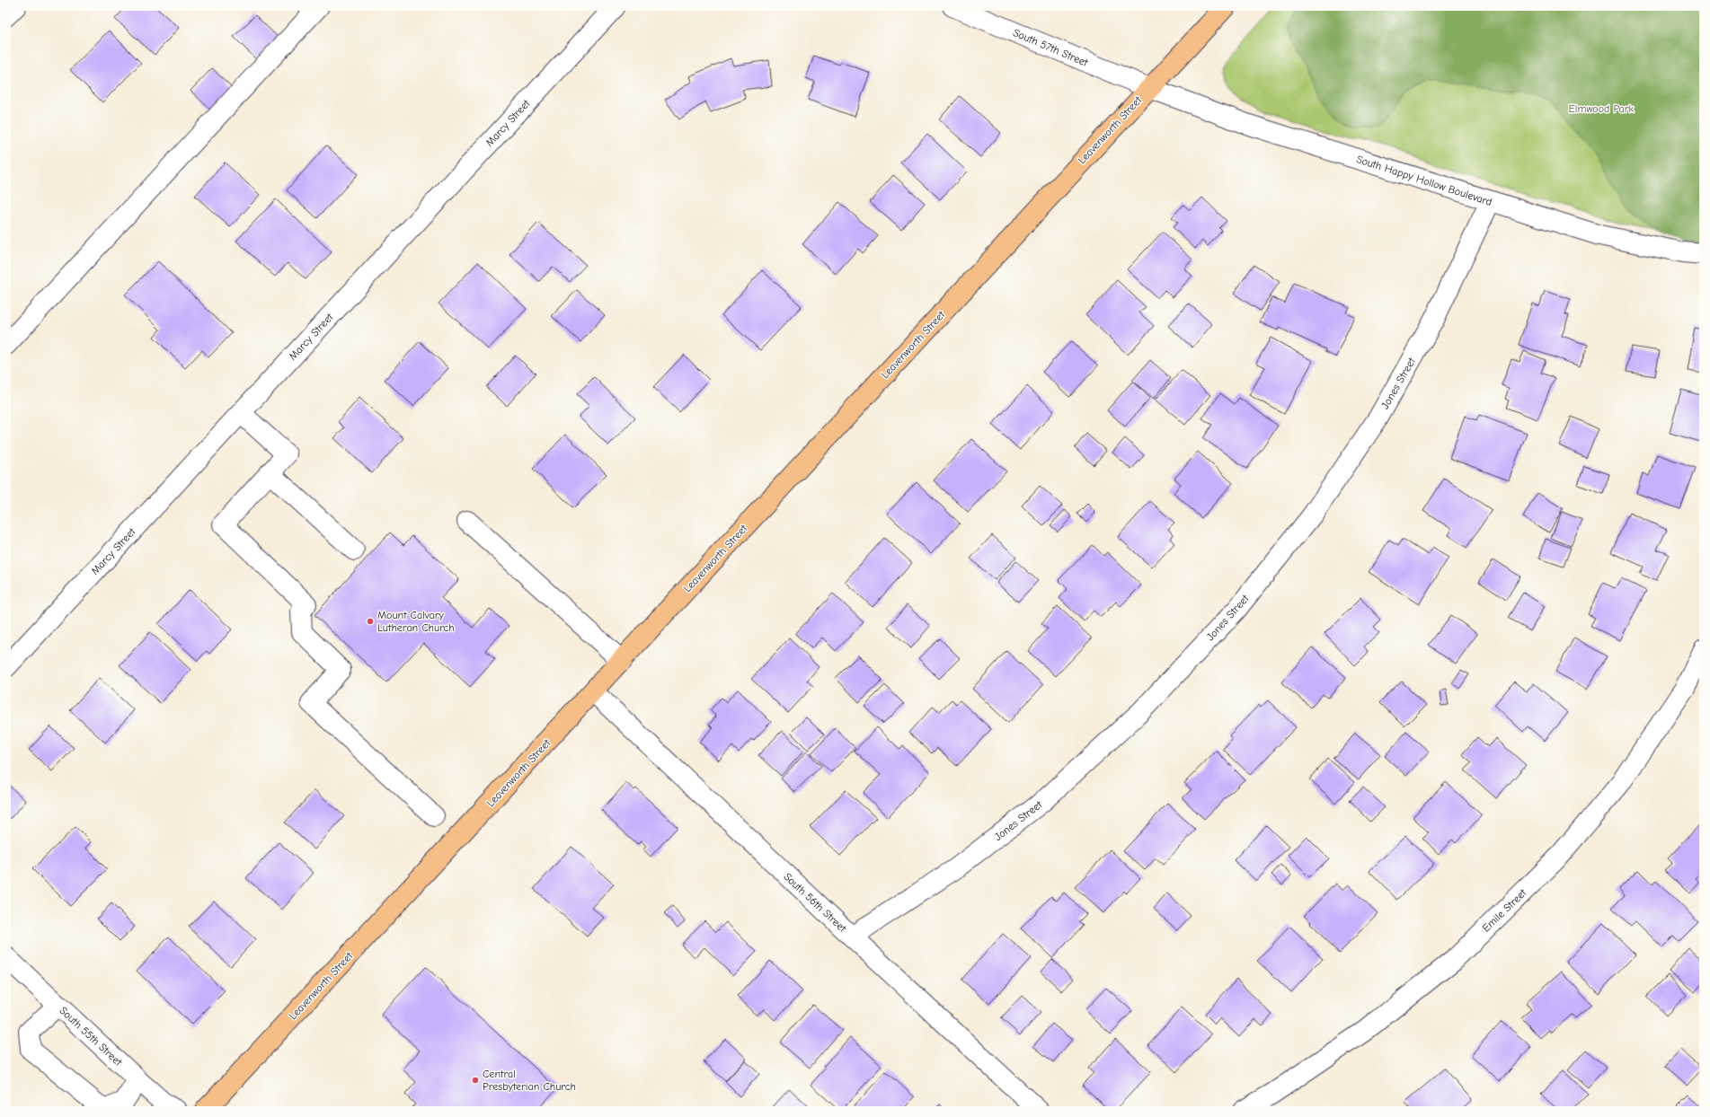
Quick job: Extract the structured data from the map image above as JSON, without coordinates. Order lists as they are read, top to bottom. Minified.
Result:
{"streets":{"main road":["Leavenworth Street"],"street":["South 57th Street","Marcy Street","South Happy Hollow Boulevard","Jones Street","South 56th Street","Emile Street","South 55th Street"]},"crossings":[["South 57th Street","Leavenworth Street"],["South 57th Street","South Happy Hollow Boulevard"],["Leavenworth Street","South Happy Hollow Boulevard"],["Leavenworth Street","South 56th Street"],["South Happy Hollow Boulevard","Jones Street"],["Jones Street","South 56th Street"]],"parks":["Elmwood Park"],"places":["Mount Calvary Lutheran Church","Central Presbyterian Church"]}
